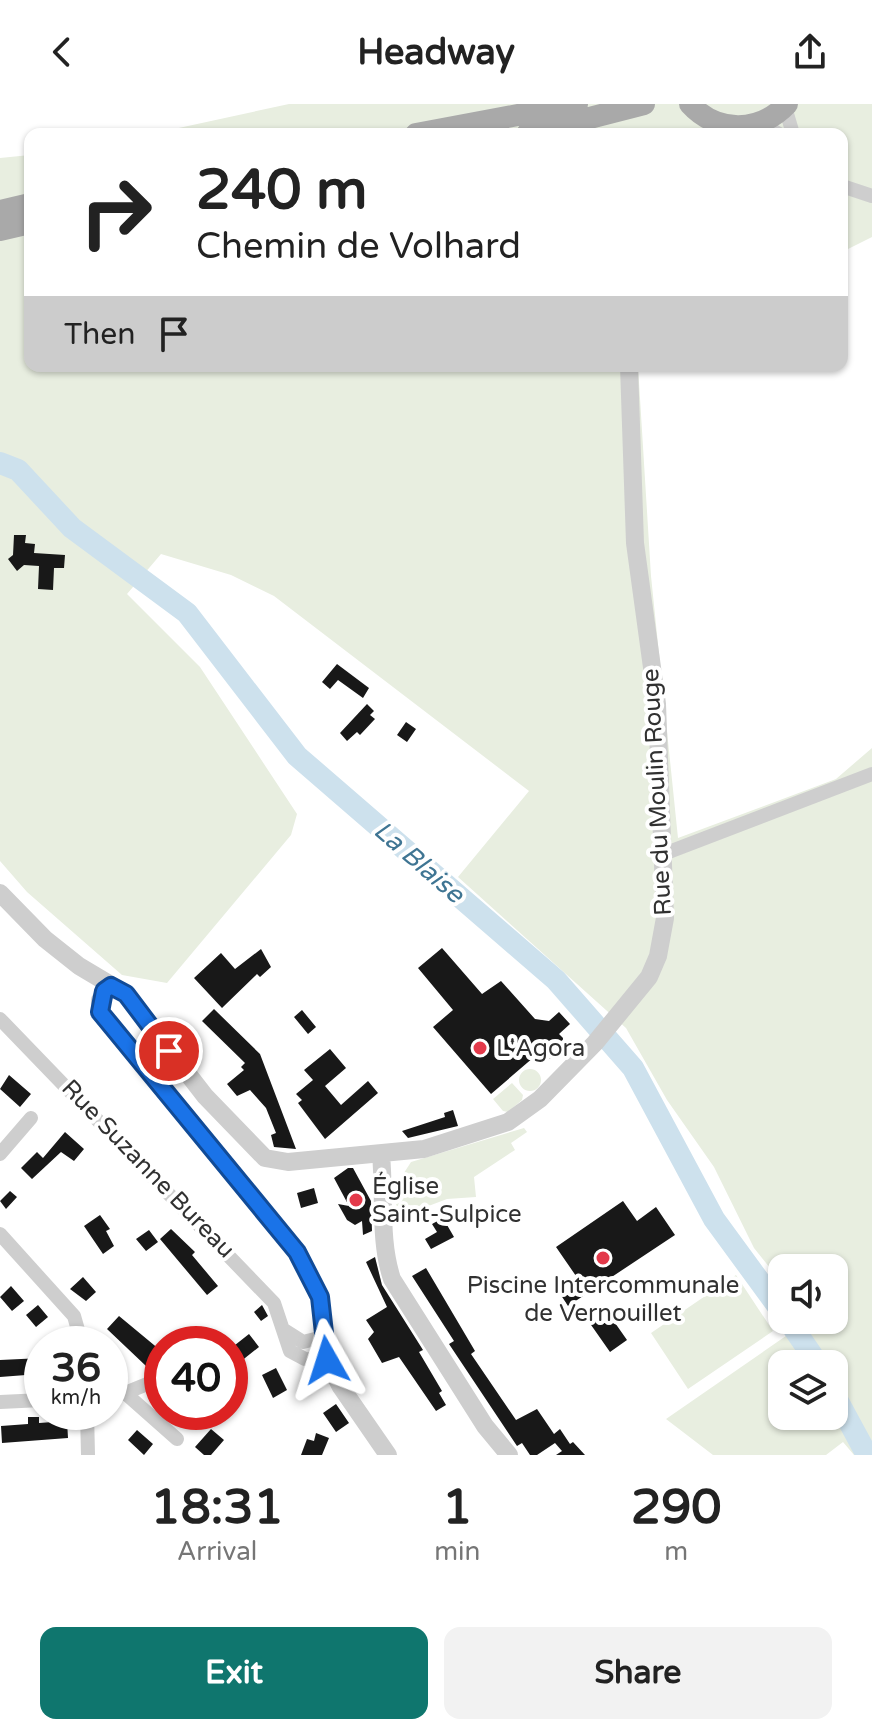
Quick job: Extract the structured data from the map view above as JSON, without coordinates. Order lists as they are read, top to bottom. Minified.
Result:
{"streets":{"street":["Rue du Moulin Rouge","Rue Suzanne Bureau"]},"water":["La Blaise"],"places":["L'Agora","Église Saint-Sulpice","Piscine Intercommunale de Vernouillet"],"page":{"header":"Headway","turn":["240 m","Chemin de Volhard"],"then":"Then","speed":"36 km/h","limit":"40","eta":["18:31","Arrival","1","min","290","m"],"buttons":["Exit","Share"]}}
